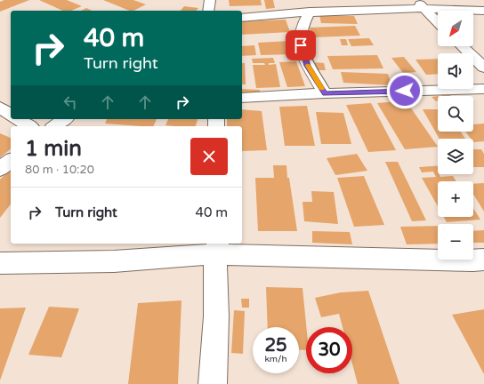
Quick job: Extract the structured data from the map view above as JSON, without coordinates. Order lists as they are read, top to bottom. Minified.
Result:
{"north":"bottom left","page":{"map_buttons":["+","−"],"turn":["40 m","Turn right"],"heading":["1 min","80 m · 10:20"],"list":[{"name":"Turn right","value":"40 m"}],"speed":"25 km/h","limit":"30"}}
